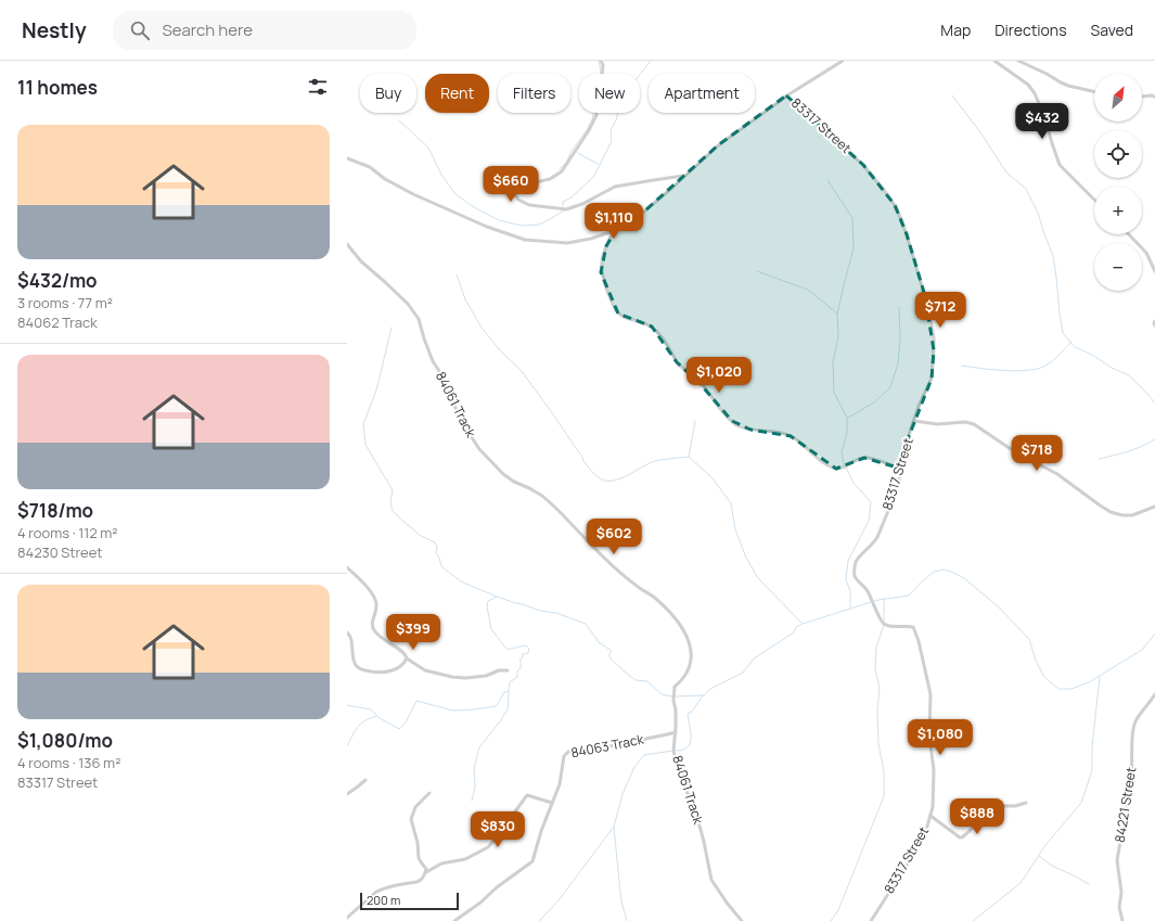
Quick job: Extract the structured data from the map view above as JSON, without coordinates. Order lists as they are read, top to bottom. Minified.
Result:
{"streets":{"street":["83317 Street","84061 Track","84063 Track","84221 Street"]},"crossings":[["84061 Track","84063 Track"]],"scale_bar":"200 m","north":"top right","page":{"header":"Nestly","search":"Search here","nav":["Map","Directions","Saved"],"heading":"11 homes","map_buttons":["+","−"],"chip":["Buy","Rent","Filters","New","Apartment"],"price":["$432","$660","$1,110","$712","$1,020","$718","$602","$399","$1,080","$888","$830"],"list":[{"name":"$432/mo","note":"3 rooms · 77 m² · 84062 Track"},{"name":"$718/mo","note":"4 rooms · 112 m² · 84230 Street"},{"name":"$1,080/mo","note":"4 rooms · 136 m² · 83317 Street"}],"scale":"200 m"}}
